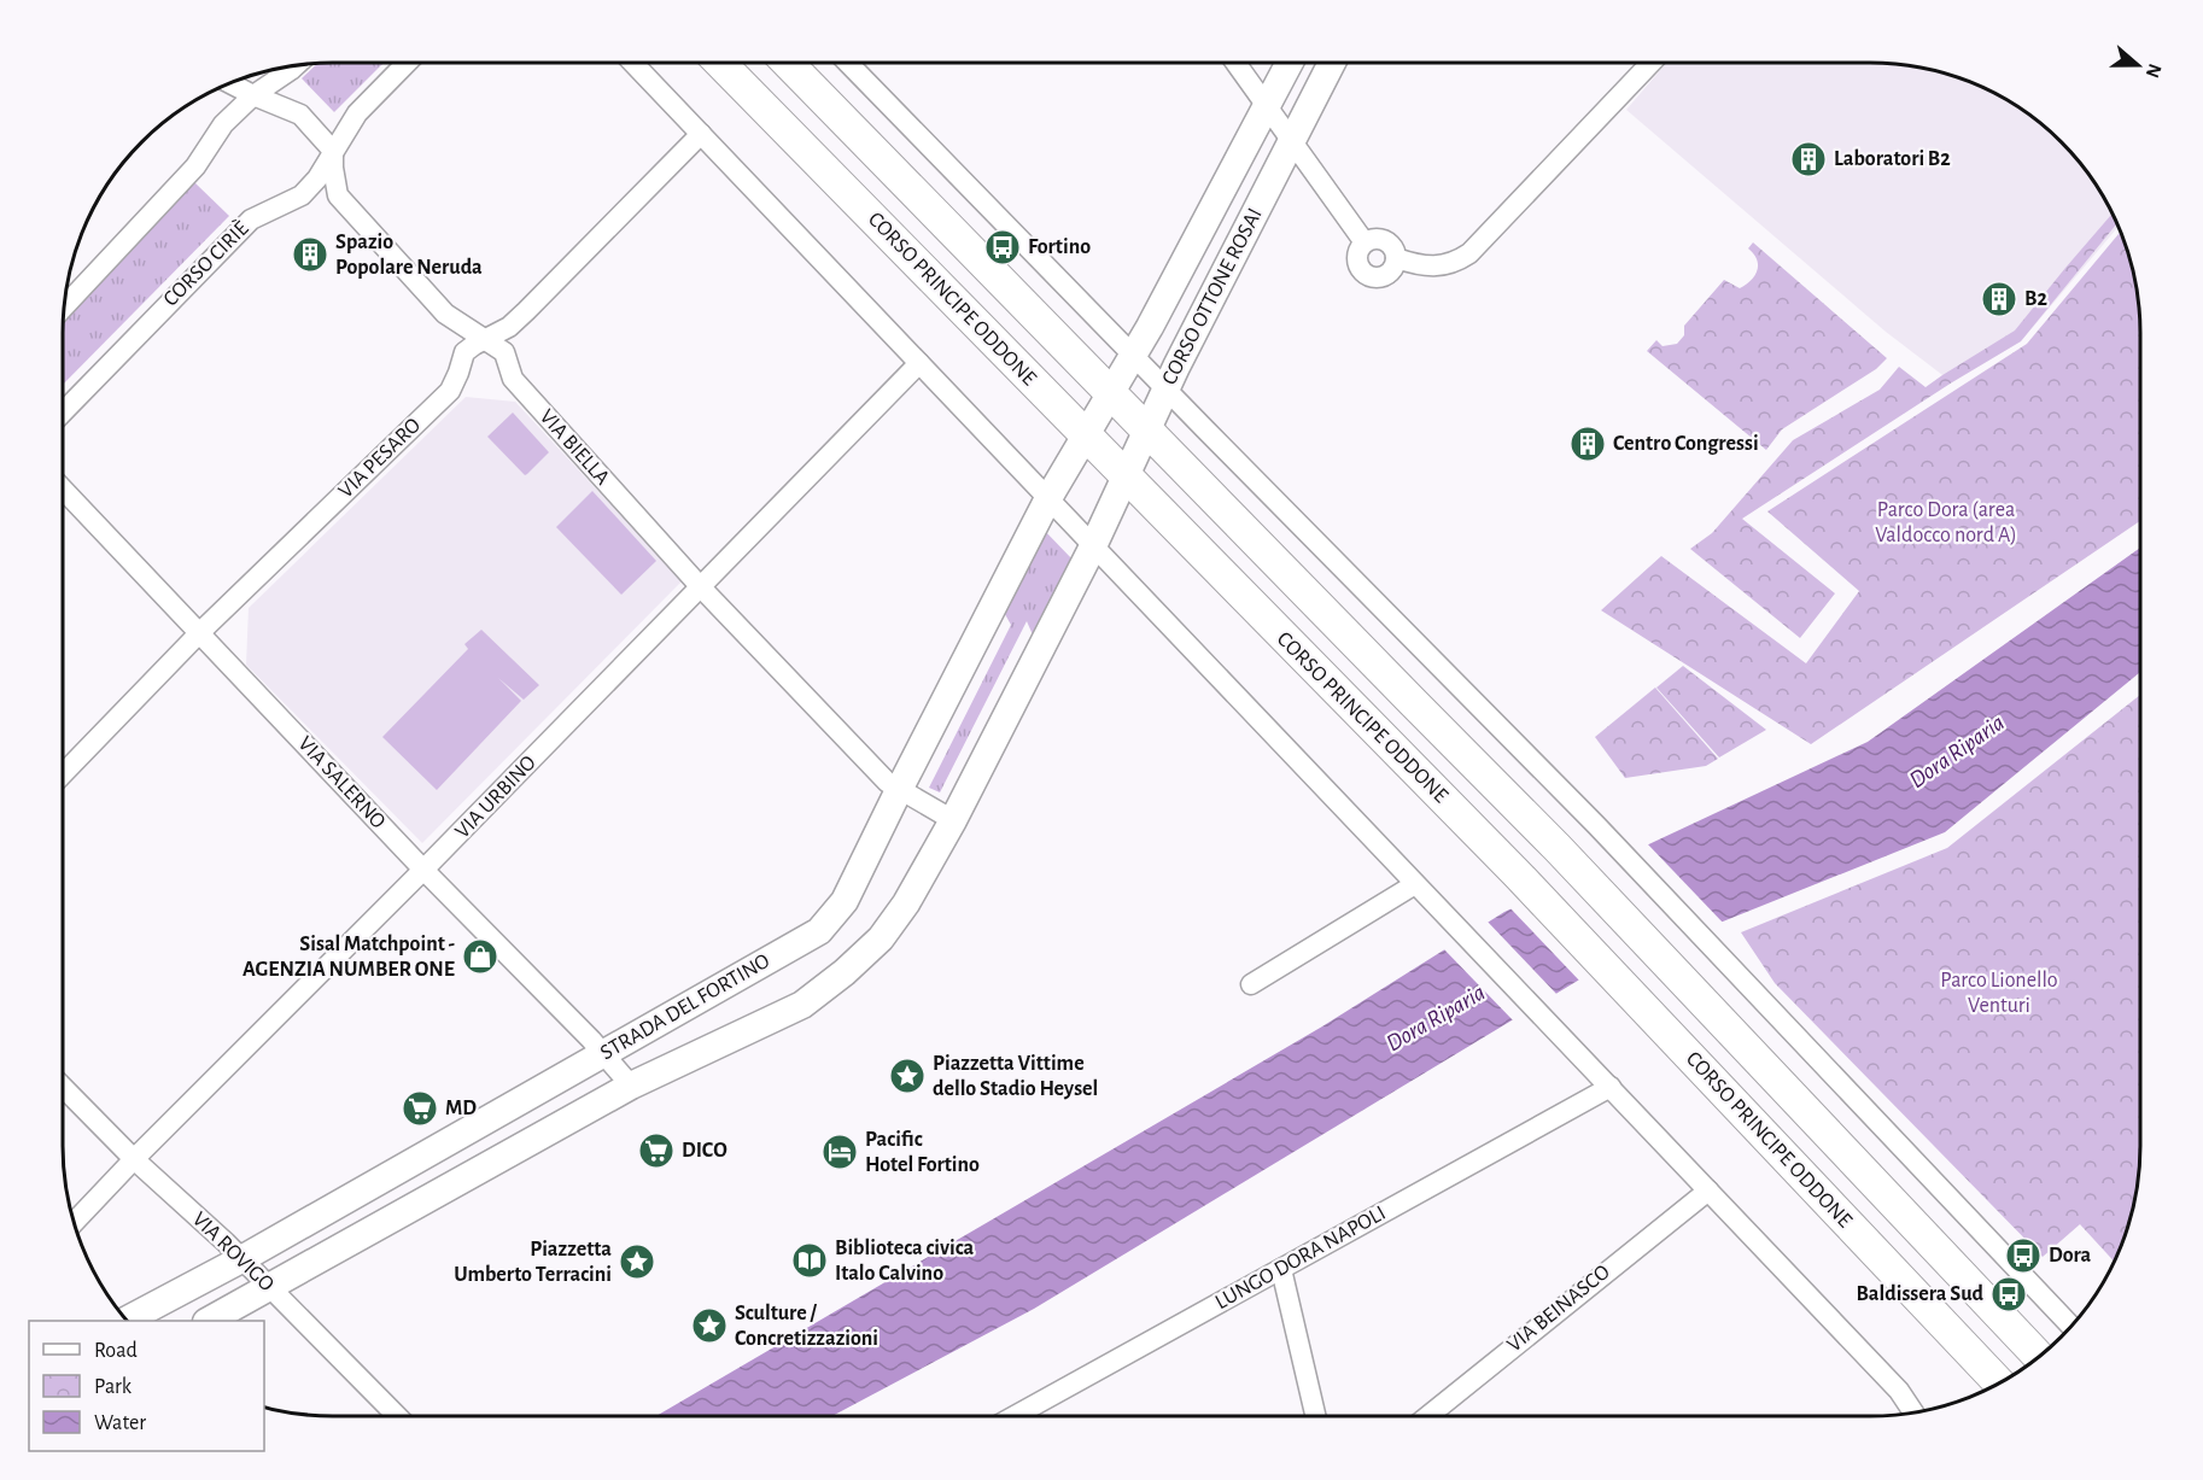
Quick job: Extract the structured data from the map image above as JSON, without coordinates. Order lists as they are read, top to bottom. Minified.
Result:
{"streets":{"main road":["CORSO PRINCIPE ODDONE"],"street":["CORSO CIRIÈ","CORSO OTTONE ROSAI","VIA BIELLA","VIA PESARO","VIA SALERNO","VIA URBINO","STRADA DEL FORTINO","VIA ROVIGO","LUNGO DORA NAPOLI","VIA BEINASCO"]},"crossings":[["CORSO CIRIÈ","VIA BIELLA"],["CORSO OTTONE ROSAI","CORSO PRINCIPE ODDONE"],["CORSO OTTONE ROSAI","STRADA DEL FORTINO"],["VIA BIELLA","VIA PESARO"],["VIA BIELLA","VIA URBINO"],["VIA BIELLA","STRADA DEL FORTINO"],["VIA PESARO","VIA SALERNO"],["VIA SALERNO","VIA URBINO"],["VIA SALERNO","STRADA DEL FORTINO"],["VIA URBINO","VIA ROVIGO"],["STRADA DEL FORTINO","VIA ROVIGO"]],"water":["Dora Riparia"],"parks":["Parco Dora (area Valdocco nord A)","Parco Lionello Venturi"],"places":{"building":["Laboratori B2","Spazio Popolare Neruda","B2","Centro Congressi"],"bus stop":["Fortino","Dora","Baldissera Sud"],"shop":["Sisal Matchpoint - AGENZIA NUMBER ONE"],"place":["Piazzetta Vittime dello Stadio Heysel","Piazzetta Umberto Terracini","Sculture / Concretizzazioni"],"supermarket":["MD","DICO"],"hotel":["Pacific Hotel Fortino"],"library":["Biblioteca civica Italo Calvino"]},"legend":["Road","Park","Water"],"north":"right"}
